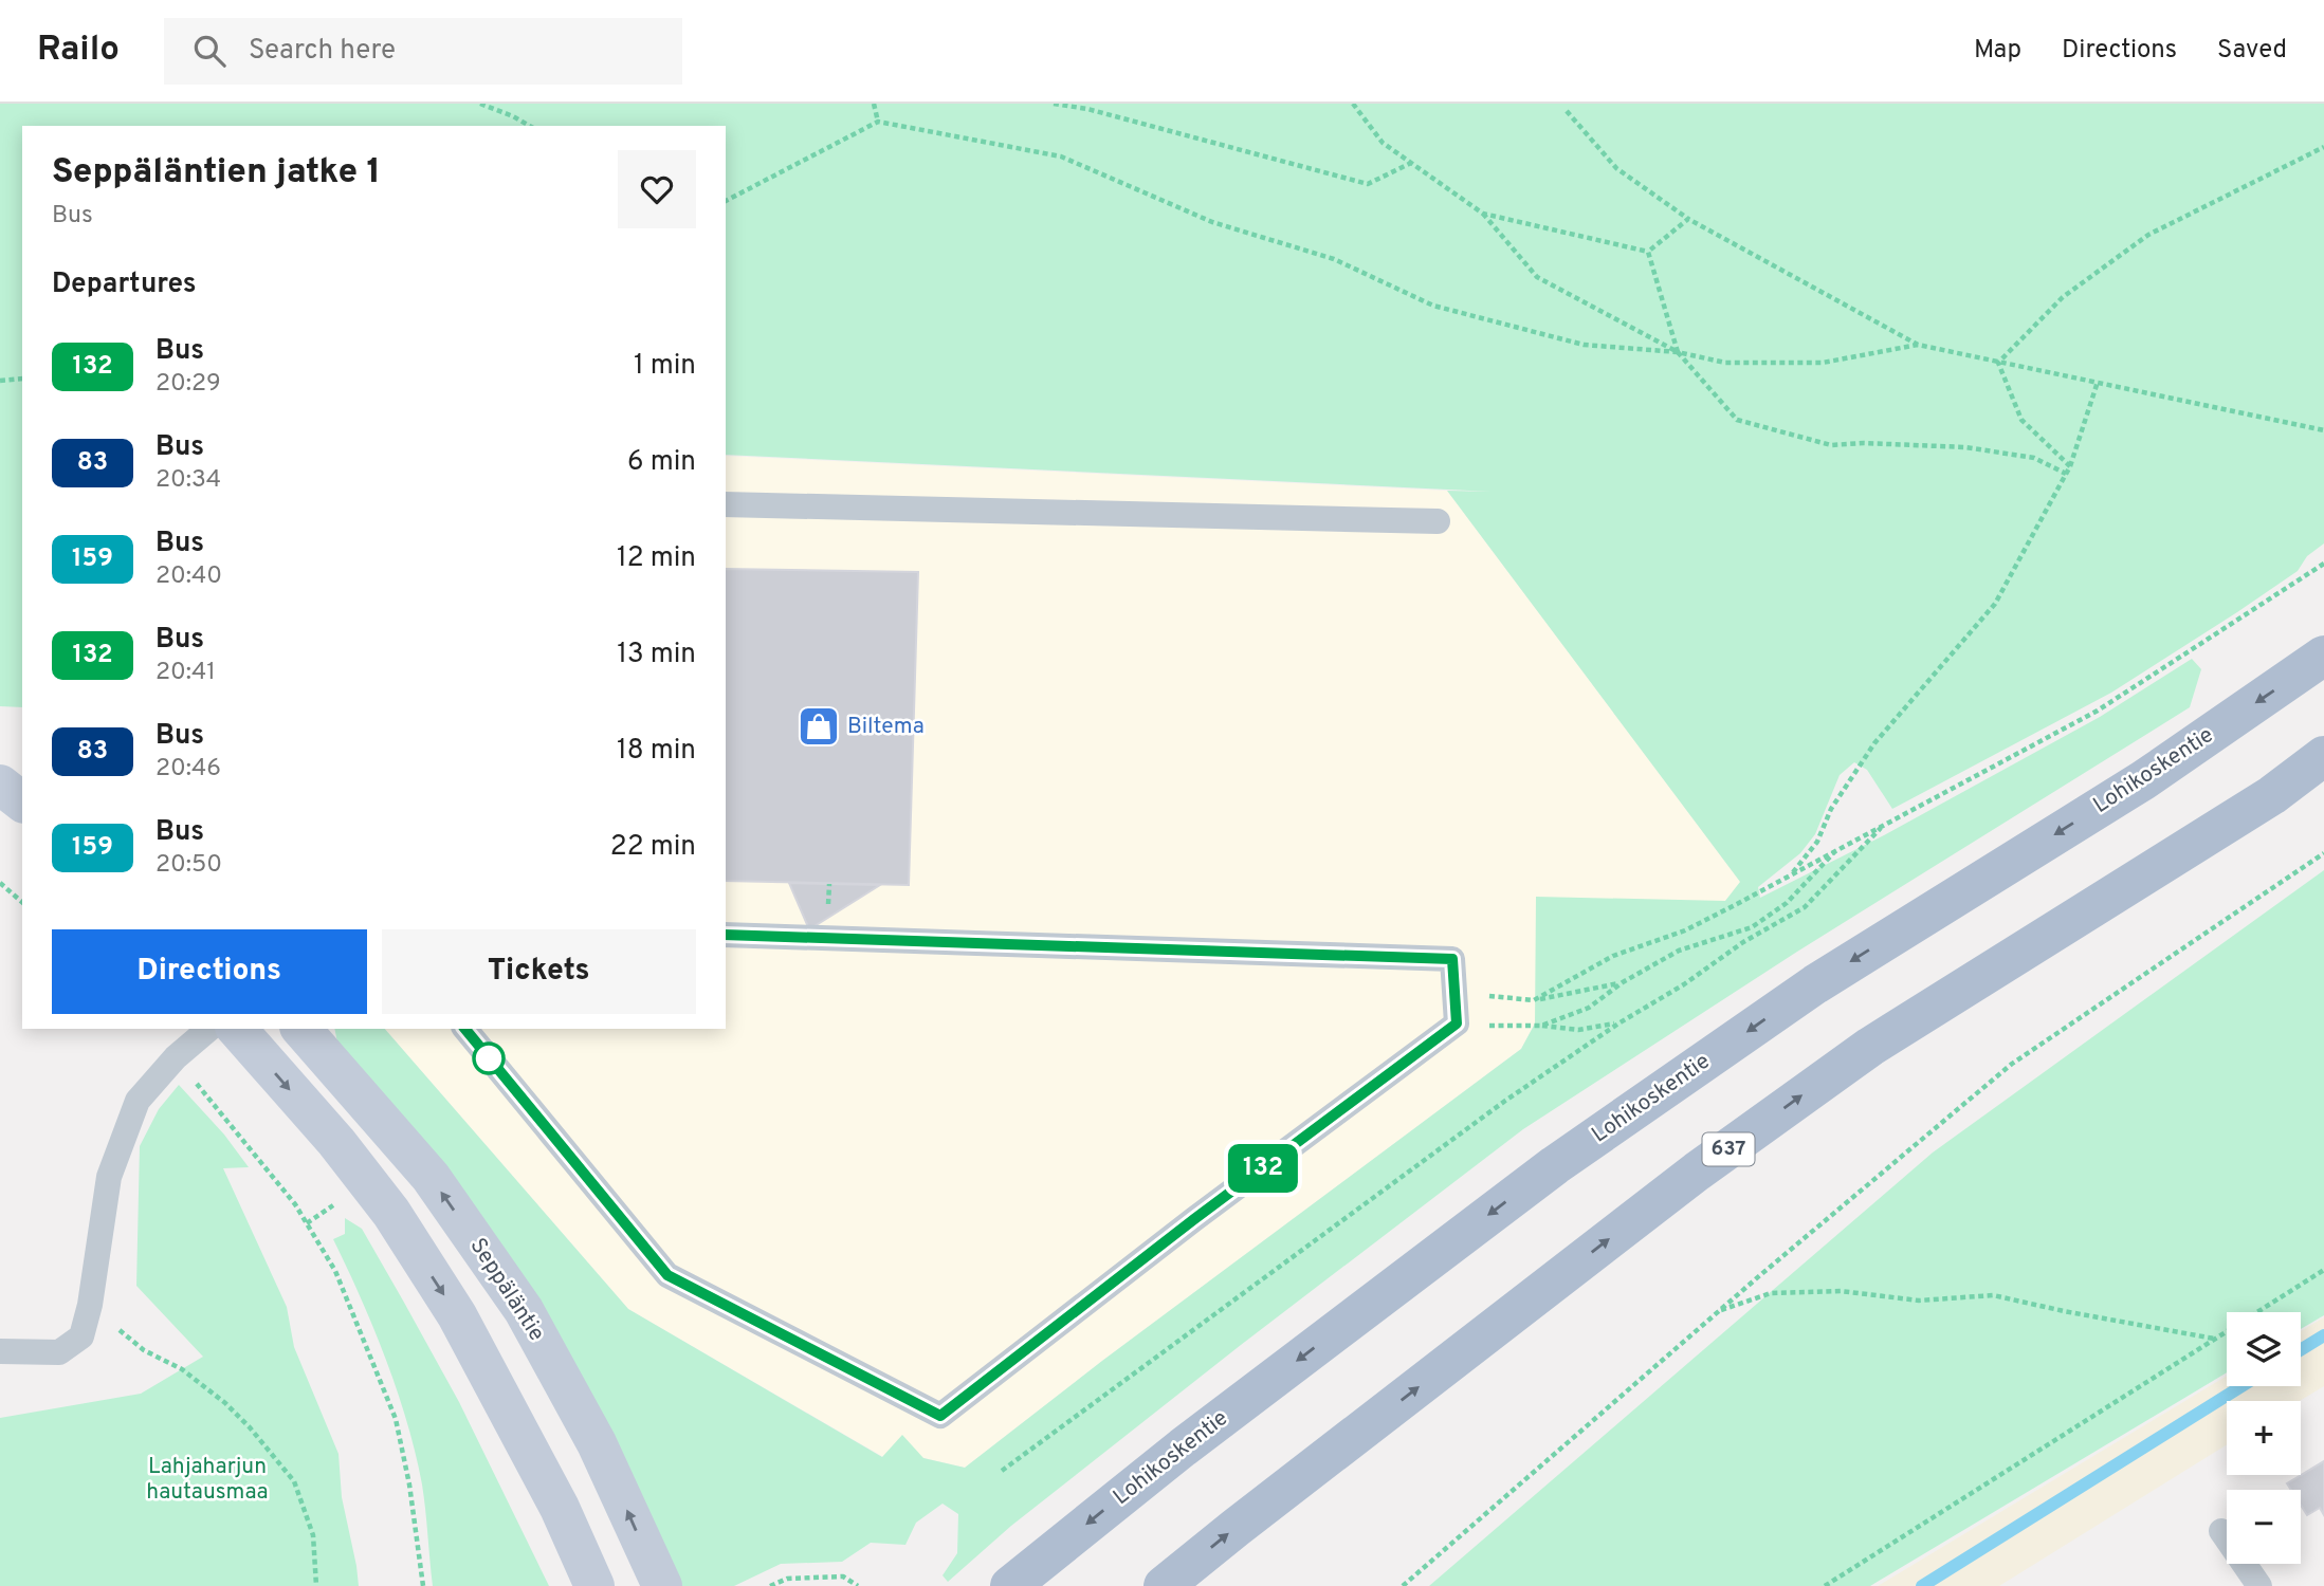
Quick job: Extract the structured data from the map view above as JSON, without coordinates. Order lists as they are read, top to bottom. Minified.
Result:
{"streets":{"main road":["Lohikoskentie","637","Seppäläntie"]},"parks":["Lahjaharjun hautausmaa"],"places":{"shop":["Biltema"]},"lines":["bus line 132"],"page":{"header":"Railo","search":"Search here","nav":["Map","Directions","Saved"],"on_map":"132","heading":[["Seppäläntien jatke 1","Bus"],"Departures"],"list":[{"mark":"132","name":"Bus","note":"20:29","value":"1 min"},{"mark":"83","name":"Bus","note":"20:34","value":"6 min"},{"mark":"159","name":"Bus","note":"20:40","value":"12 min"},{"mark":"132","name":"Bus","note":"20:41","value":"13 min"},{"mark":"83","name":"Bus","note":"20:46","value":"18 min"},{"mark":"159","name":"Bus","note":"20:50","value":"22 min"}],"buttons":["Directions","Tickets"],"map_buttons":["+","−"]}}
